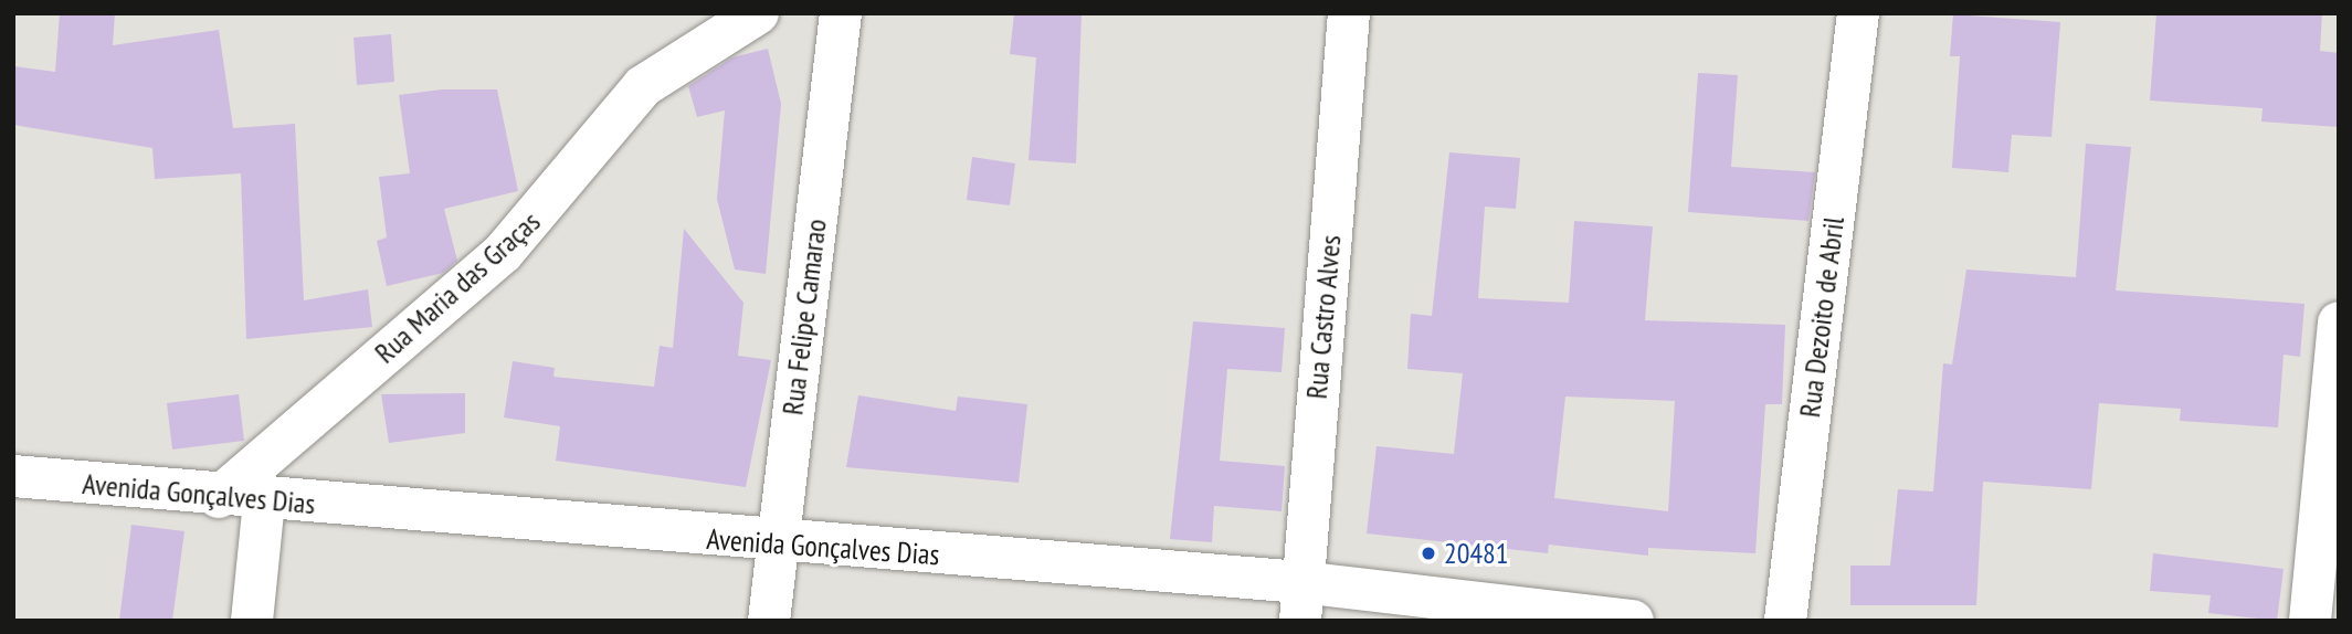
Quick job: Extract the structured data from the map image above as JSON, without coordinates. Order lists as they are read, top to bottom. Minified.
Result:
{"streets":{"street":["Rua Maria das Graças","Rua Felipe Camarao","Rua Castro Alves","Rua Dezoito de Abril","Avenida Gonçalves Dias"]},"crossings":[["Rua Maria das Graças","Avenida Gonçalves Dias"],["Rua Felipe Camarao","Avenida Gonçalves Dias"],["Rua Castro Alves","Avenida Gonçalves Dias"]],"places":["20481"]}
